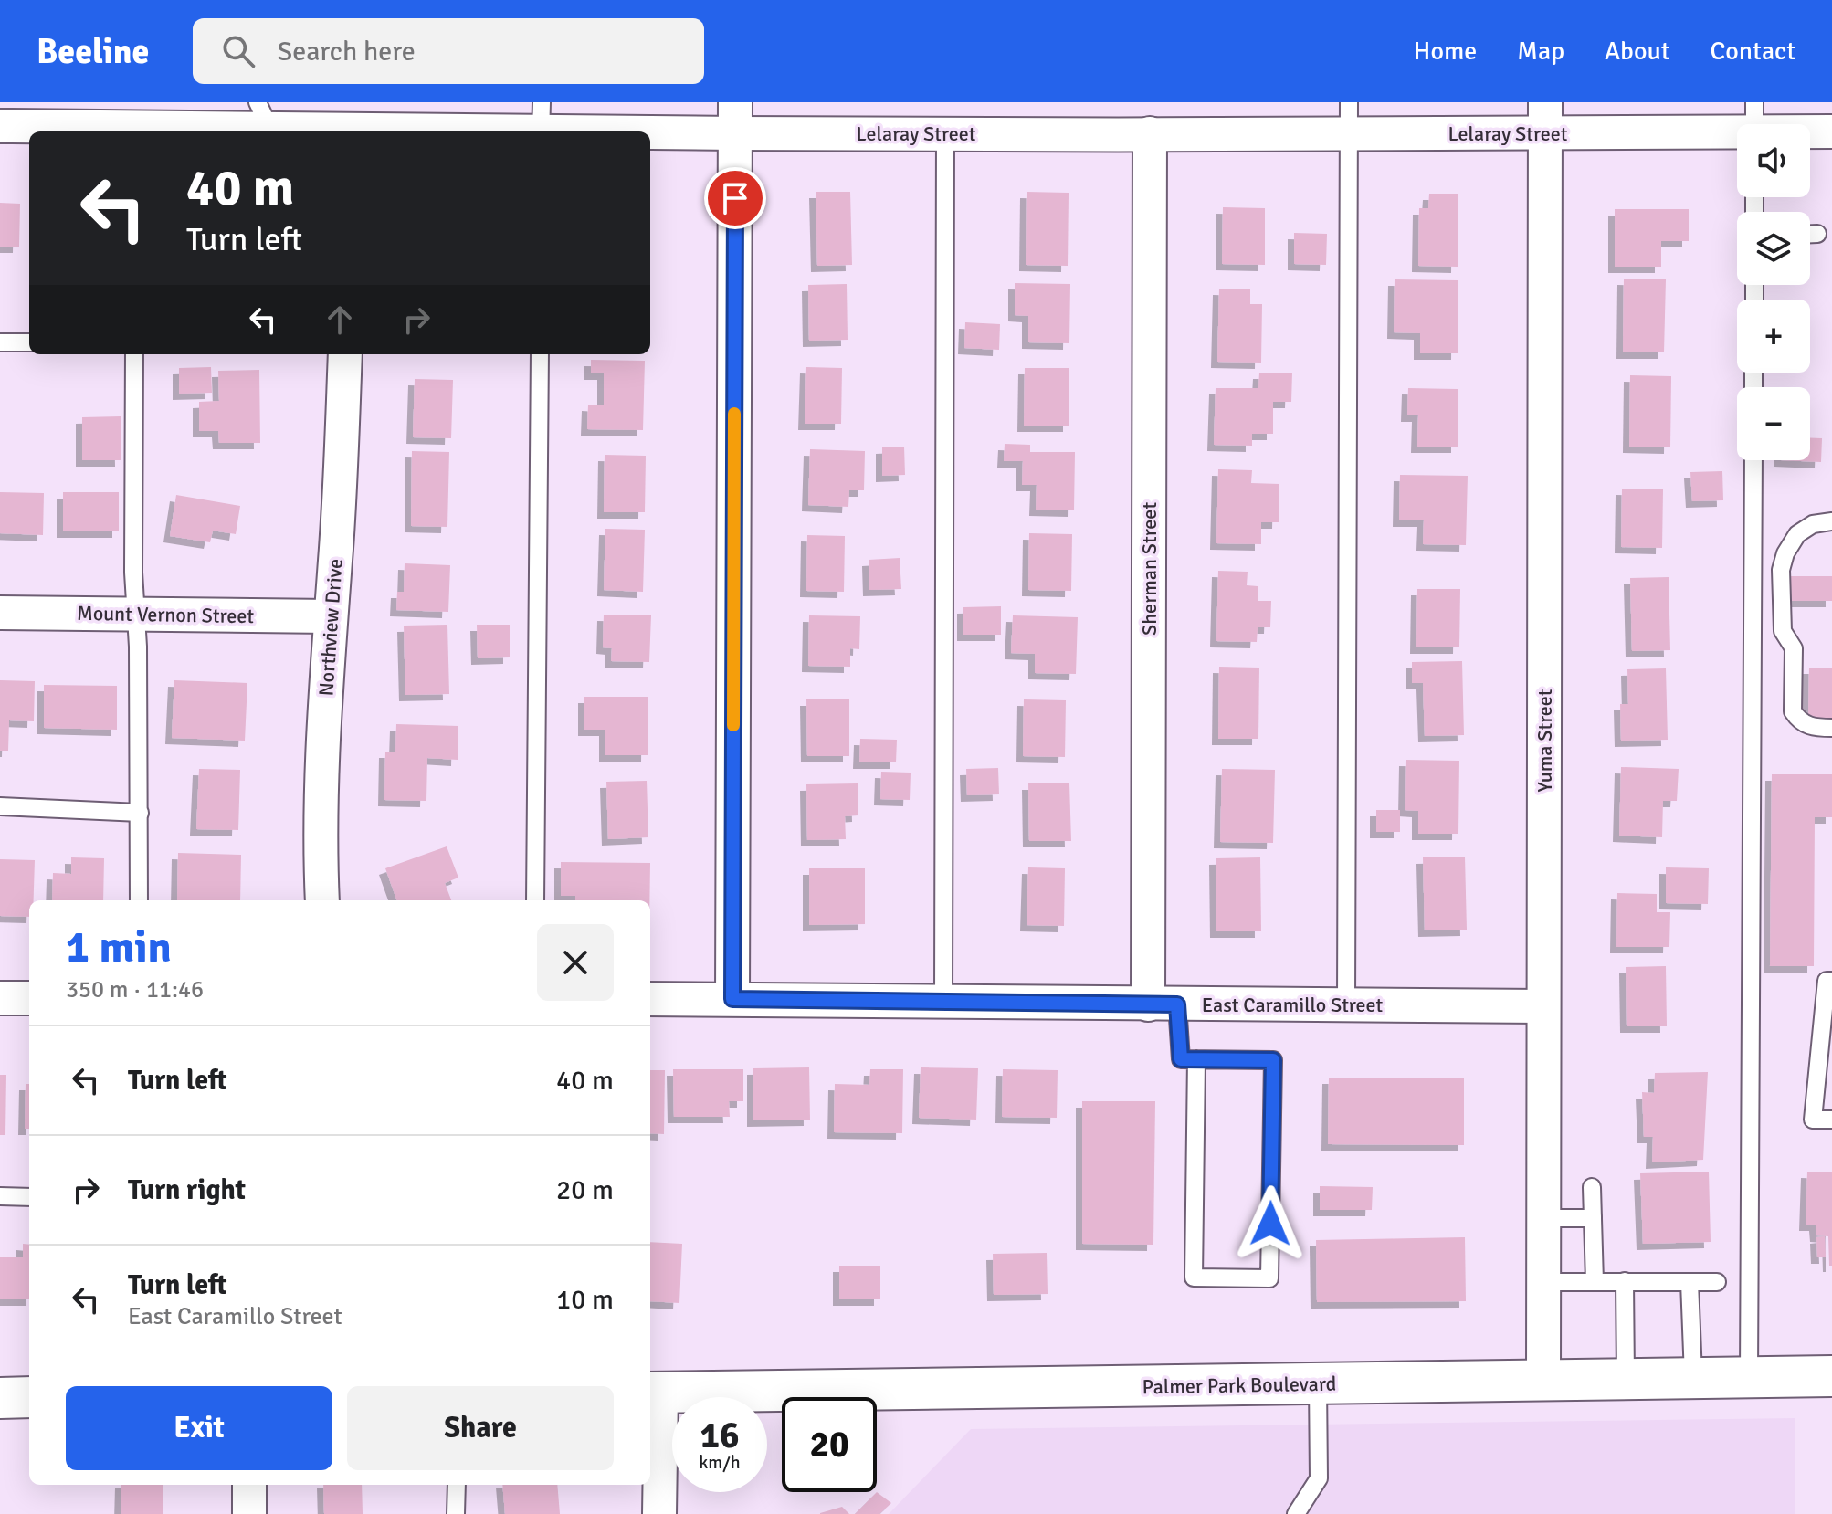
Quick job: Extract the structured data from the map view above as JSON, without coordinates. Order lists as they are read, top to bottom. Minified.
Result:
{"streets":{"main road":["Palmer Park Boulevard"],"street":["Lelaray Street","Sherman Street","Mount Vernon Street","Northview Drive","Yuma Street","East Caramillo Street"]},"crossings":[["Lelaray Street","Sherman Street"],["Lelaray Street","Yuma Street"],["Sherman Street","East Caramillo Street"],["Mount Vernon Street","Northview Drive"],["Yuma Street","East Caramillo Street"],["Yuma Street","Palmer Park Boulevard"]],"page":{"header":"Beeline","search":"Search here","nav":["Home","Map","About","Contact"],"map_buttons":["+","−"],"turn":["40 m","Turn left"],"heading":["1 min","350 m · 11:46"],"list":[{"name":"Turn left","value":"40 m"},{"name":"Turn right","value":"20 m"},{"name":"Turn left","note":"East Caramillo Street","value":"10 m"}],"buttons":["Exit","Share"],"speed":"16 km/h","limit":"20"}}
